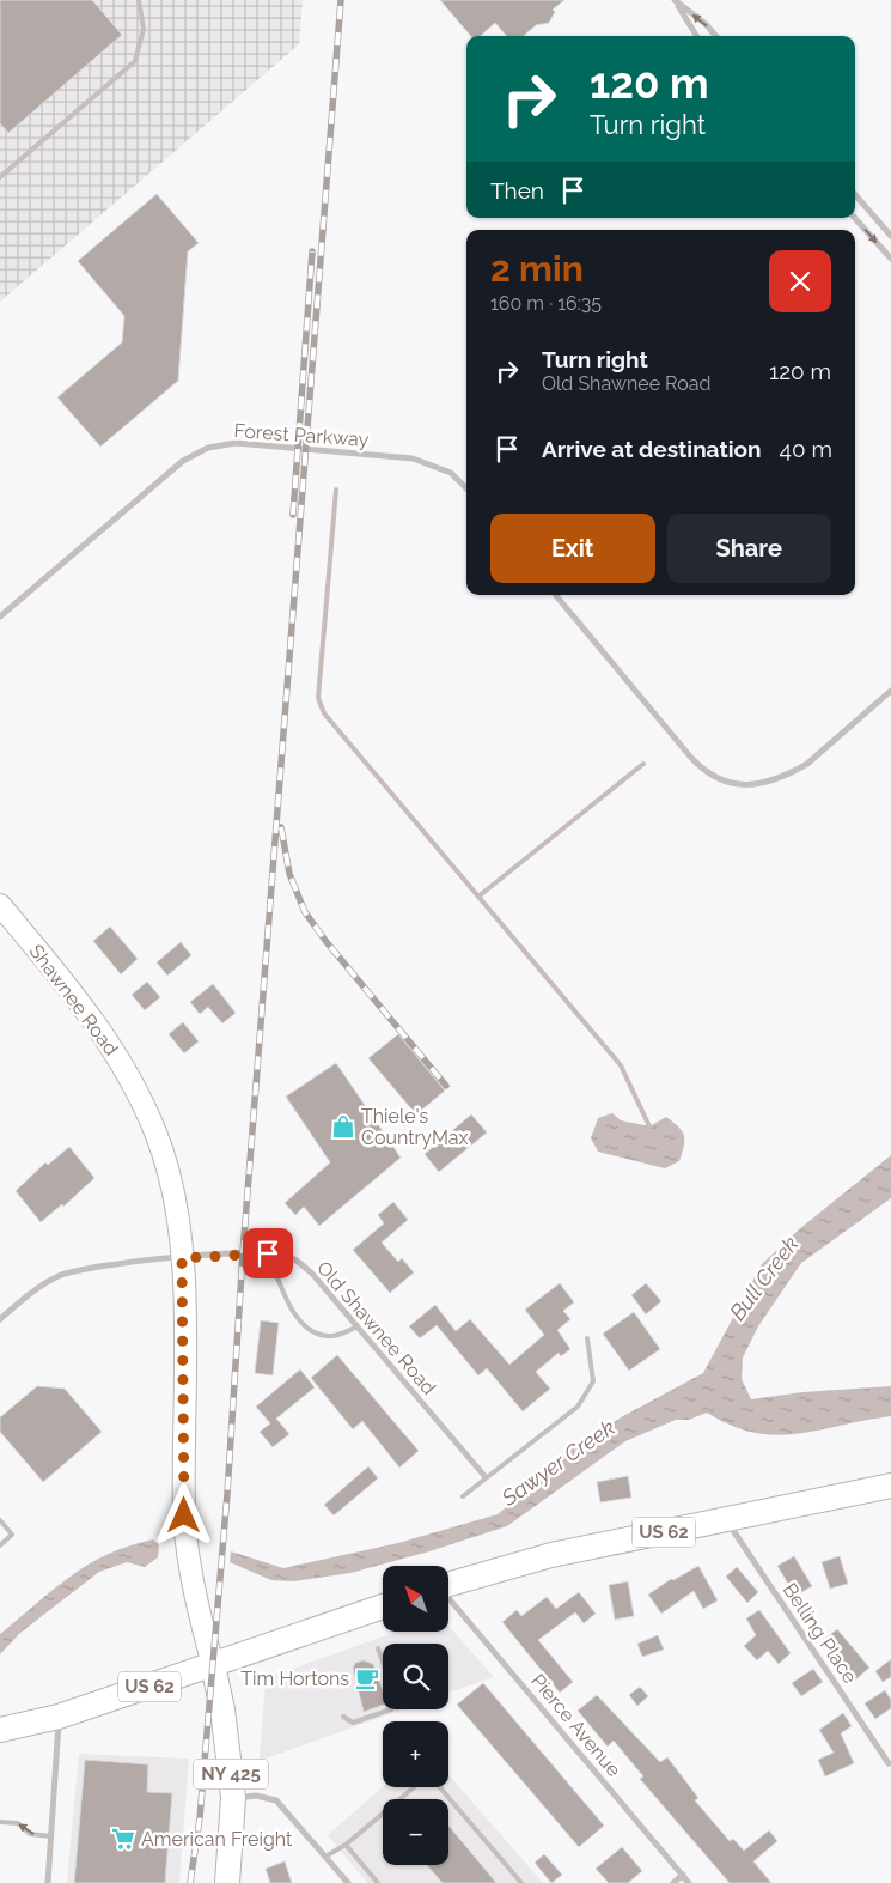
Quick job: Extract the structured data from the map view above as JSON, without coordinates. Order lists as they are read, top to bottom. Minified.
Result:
{"streets":{"main road":["Shawnee Road","US 62","NY 425"],"street":["Forest Parkway","Old Shawnee Road","Belling Place","Pierce Avenue"]},"crossings":[["Shawnee Road","Old Shawnee Road"],["Shawnee Road","US 62"],["Shawnee Road","NY 425"],["US 62","Belling Place"],["US 62","NY 425"]],"water":["Bull Creek","Sawyer Creek"],"places":{"shop":["Thiele's CountryMax"],"cafe":["Tim Hortons"],"supermarket":["American Freight"]},"north":"top left","page":{"turn":["120 m","Turn right"],"then":"Then","heading":["2 min","160 m · 16:35"],"list":[{"name":"Turn right","note":"Old Shawnee Road","value":"120 m"},{"name":"Arrive at destination","value":"40 m"}],"buttons":["Exit","Share"],"map_buttons":["+","−"]}}
